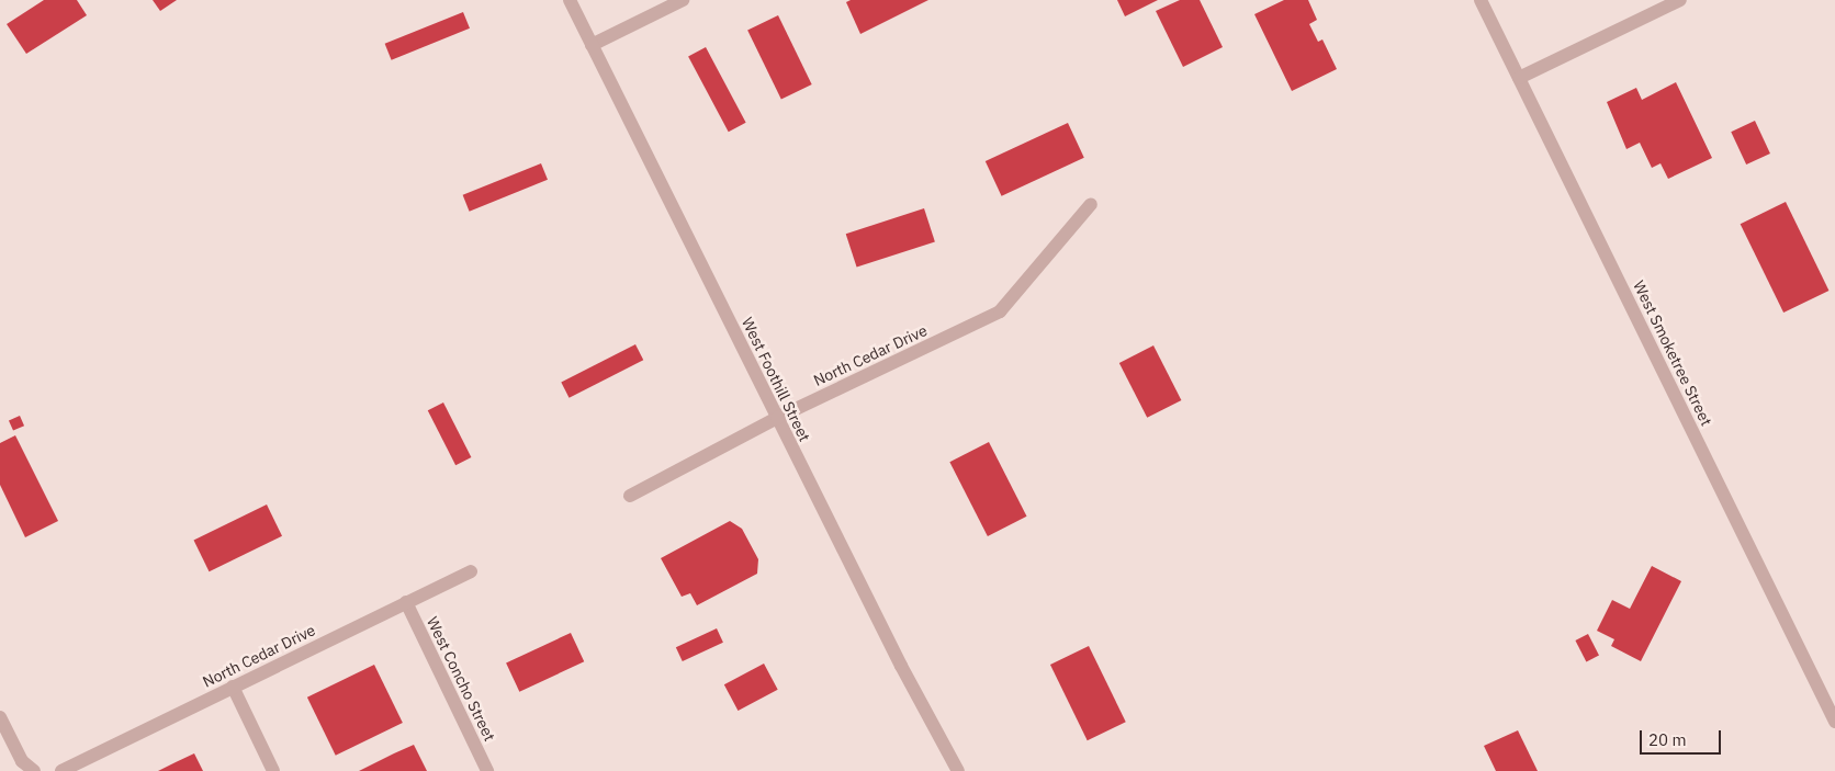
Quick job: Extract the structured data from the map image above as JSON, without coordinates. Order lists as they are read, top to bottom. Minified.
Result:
{"streets":{"street":["West Smoketree Street","North Cedar Drive","West Foothill Street","West Concho Street"]},"crossings":[["North Cedar Drive","West Foothill Street"],["North Cedar Drive","West Concho Street"]],"scale_bar":"20 m"}
